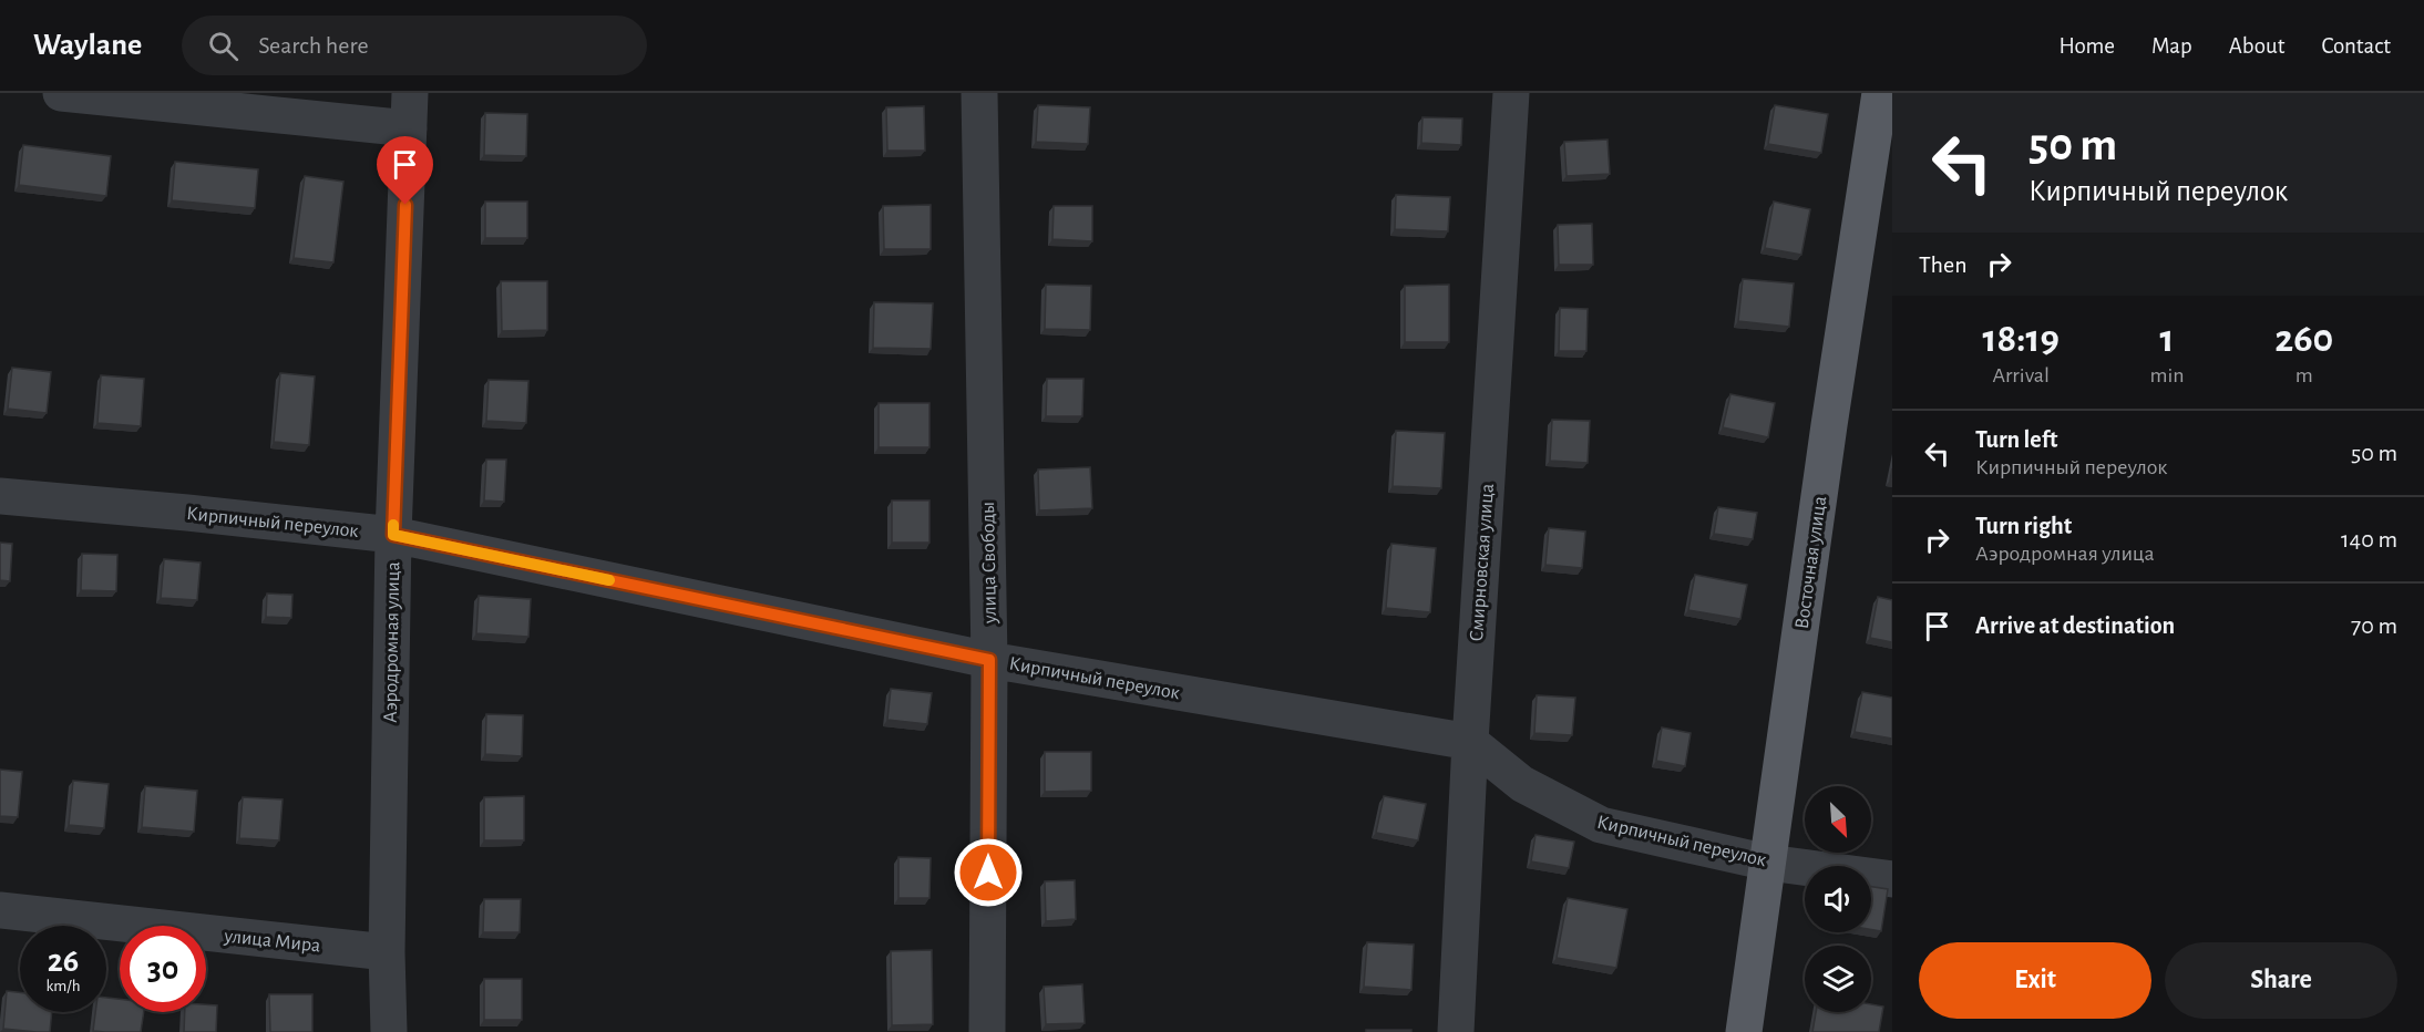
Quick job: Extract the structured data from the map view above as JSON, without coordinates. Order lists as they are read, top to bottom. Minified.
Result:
{"streets":{"main road":["Восточная улица"],"street":["Кирпичный переулок","улица Свободы","Смирновская улица","Аэродромная улица","улица Мира"]},"crossings":[["Кирпичный переулок","улица Свободы"],["Кирпичный переулок","Смирновская улица"],["Кирпичный переулок","Восточная улица"],["Кирпичный переулок","Аэродромная улица"],["Аэродромная улица","улица Мира"]],"north":"bottom right","page":{"header":"Waylane","search":"Search here","nav":["Home","Map","About","Contact"],"turn":["50 m","Кирпичный переулок"],"then":"Then","eta":["18:19","Arrival","1","min","260","m"],"list":[{"name":"Turn left","note":"Кирпичный переулок","value":"50 m"},{"name":"Turn right","note":"Аэродромная улица","value":"140 m"},{"name":"Arrive at destination","value":"70 m"}],"speed":"26 km/h","limit":"30","buttons":["Exit","Share"]}}
